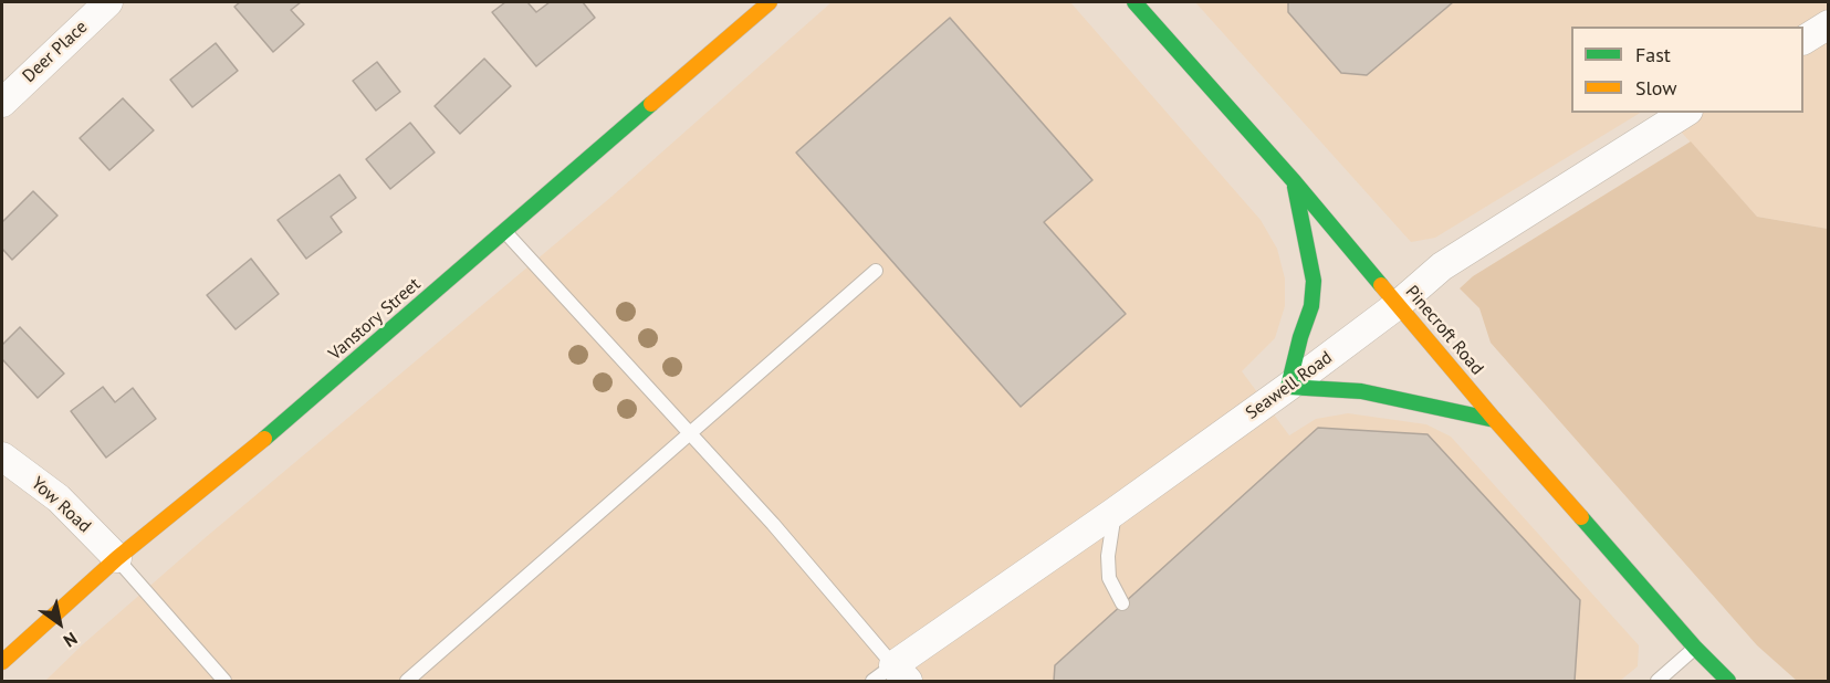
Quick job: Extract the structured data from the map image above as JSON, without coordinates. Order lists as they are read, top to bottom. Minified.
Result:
{"streets":{"street":["Deer Place","Vanstory Street","Pinecroft Road","Seawell Road","Yow Road"]},"crossings":[["Vanstory Street","Yow Road"],["Pinecroft Road","Seawell Road"]],"legend":["Fast","Slow"],"north":"bottom right"}
